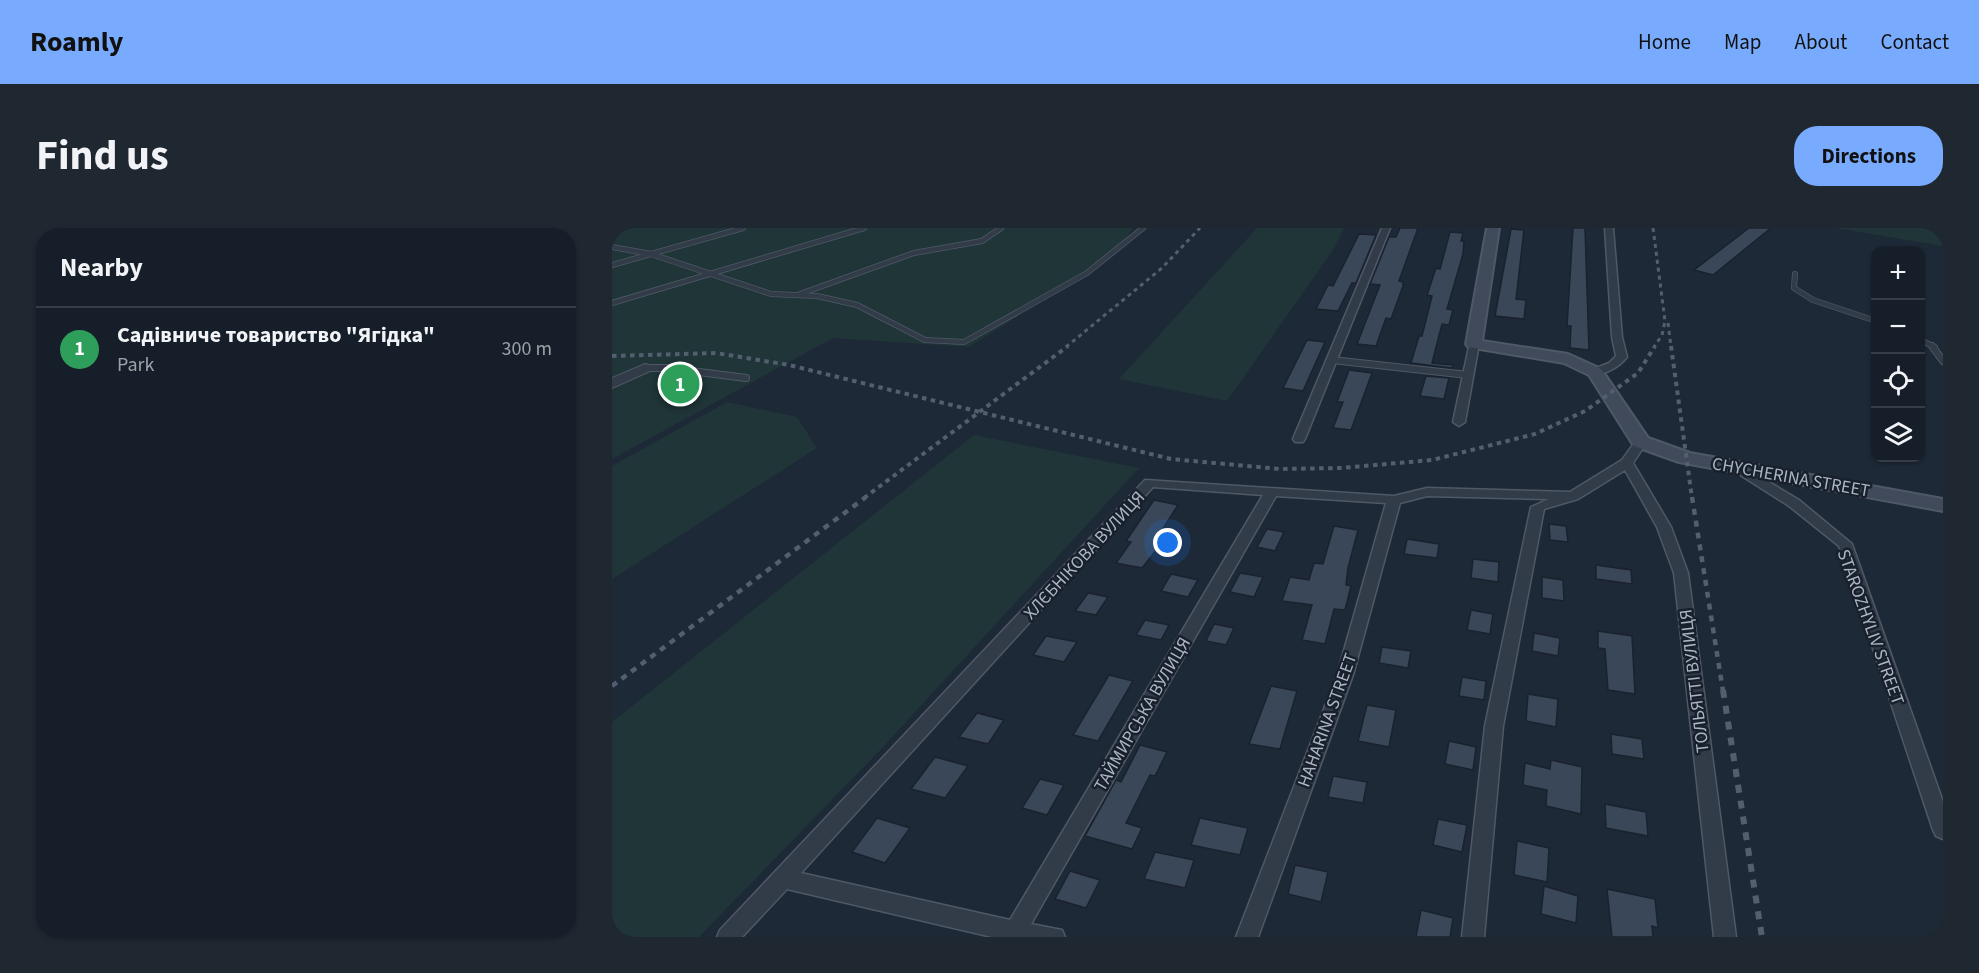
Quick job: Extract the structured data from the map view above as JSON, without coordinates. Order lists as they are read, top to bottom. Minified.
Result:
{"streets":{"main road":["CHYCHERINA STREET"],"street":["ХЛЄБНІКОВА ВУЛИЦЯ","STAROZHYLIV STREET","ТОЛЬЯТТІ ВУЛИЦЯ","ТАЙМИРСЬКА ВУЛИЦЯ","HAHARINA STREET"]},"crossings":[["CHYCHERINA STREET","STAROZHYLIV STREET"],["ХЛЄБНІКОВА ВУЛИЦЯ","ТАЙМИРСЬКА ВУЛИЦЯ"],["ХЛЄБНІКОВА ВУЛИЦЯ","HAHARINA STREET"]],"page":{"header":"Roamly","nav":["Home","Map","About","Contact"],"title":"Find us","buttons":"Directions","heading":"Nearby","map_buttons":["+","−"],"list":[{"mark":"1","name":"Садівниче товариство \"Ягідка\"","note":"Park","value":"300 m"}],"pins":"1"}}
